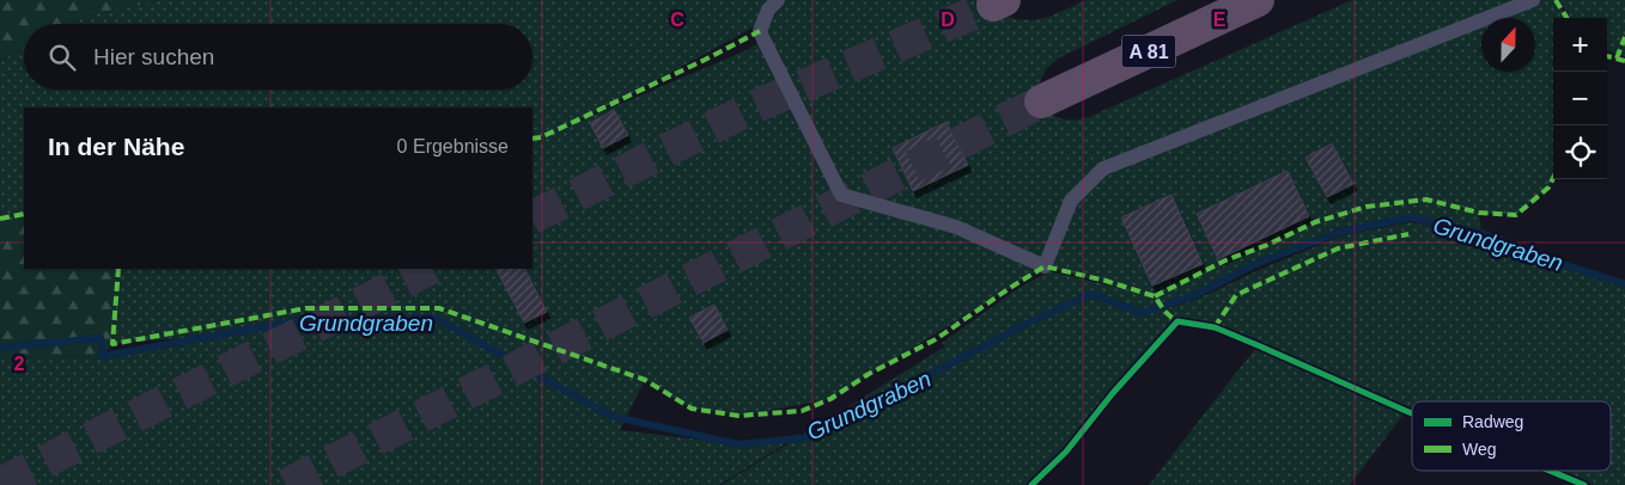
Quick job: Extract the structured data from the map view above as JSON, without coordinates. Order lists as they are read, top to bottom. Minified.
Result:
{"streets":{"highway":["A 81"]},"water":["Grundgraben"],"legend":["Radweg","Weg"],"north":"top","page":{"map_buttons":["+","−"],"search":"Hier suchen","heading":["In der Nähe","0 Ergebnisse"]},"grid":{"columns":["C","D","E"],"rows":["2"]}}
